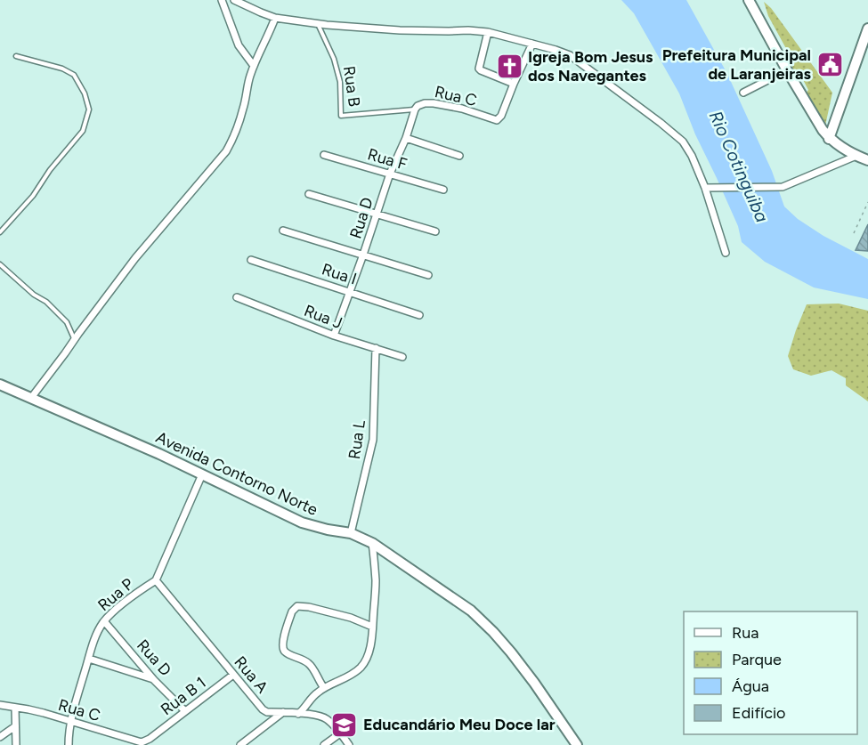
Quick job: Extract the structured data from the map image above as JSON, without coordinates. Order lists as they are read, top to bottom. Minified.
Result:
{"streets":{"street":["Rua C","Rua F","Rua D","Rua I","Rua J","Rua L","Avenida Contorno Norte","Rua P","Rua A","Rua B 1"],"lane":["Rua B"]},"crossings":[["Rua B","Rua C"],["Rua B","Rua D"],["Rua C","Rua D"],["Rua C","Rua P"],["Rua C","Rua B 1"],["Rua F","Rua D"],["Rua D","Rua I"],["Rua D","Rua J"],["Rua D","Rua P"],["Rua D","Rua B 1"],["Rua J","Rua L"],["Rua L","Avenida Contorno Norte"],["Avenida Contorno Norte","Rua P"],["Rua P","Rua A"],["Rua A","Rua B 1"]],"water":["Rio Cotinguiba"],"places":{"public building":["Prefeitura Municipal de Laranjeiras"],"church":["Igreja Bom Jesus dos Navegantes"],"school or university":["Educandário Meu Doce lar"]},"legend":["Rua","Parque","Água","Edifício"]}
